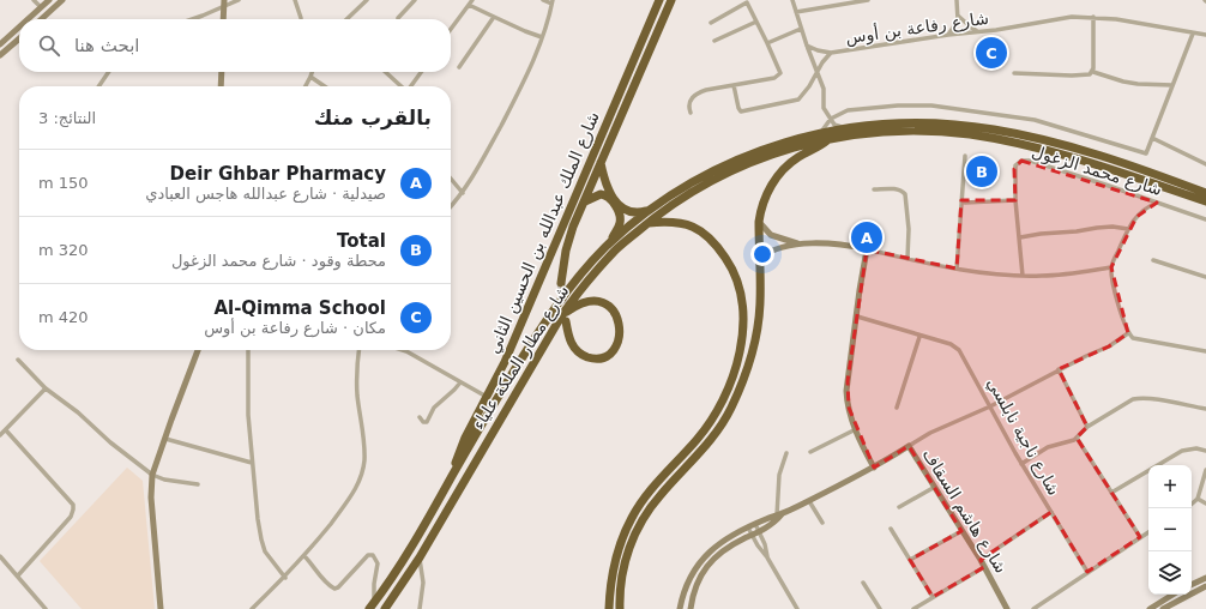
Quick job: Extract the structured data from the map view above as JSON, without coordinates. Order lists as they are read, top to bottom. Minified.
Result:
{"streets":{"highway":["شارع الملك عبدالله بن الحسين الثاني","شارع مطار الملكة علياء"],"street":["شارع رفاعة بن أوس","شارع محمد الزغول","شارع ناجية نابلسي","شارع هاشم السقاف"]},"crossings":[["شارع الملك عبدالله بن الحسين الثاني","شارع مطار الملكة علياء"]],"page":{"search":"ابحث هنا","pins":["C","B","A"],"heading":["بالقرب منك","النتائج: 3"],"list":[{"mark":"A","name":"Deir Ghbar Pharmacy","note":"صيدلية · شارع عبدالله هاجس العبادي","value":"150 m"},{"mark":"B","name":"Total","note":"محطة وقود · شارع محمد الزغول","value":"320 m"},{"mark":"C","name":"Al-Qimma School","note":"مكان · شارع رفاعة بن أوس","value":"420 m"}],"map_buttons":["+","−"]}}
